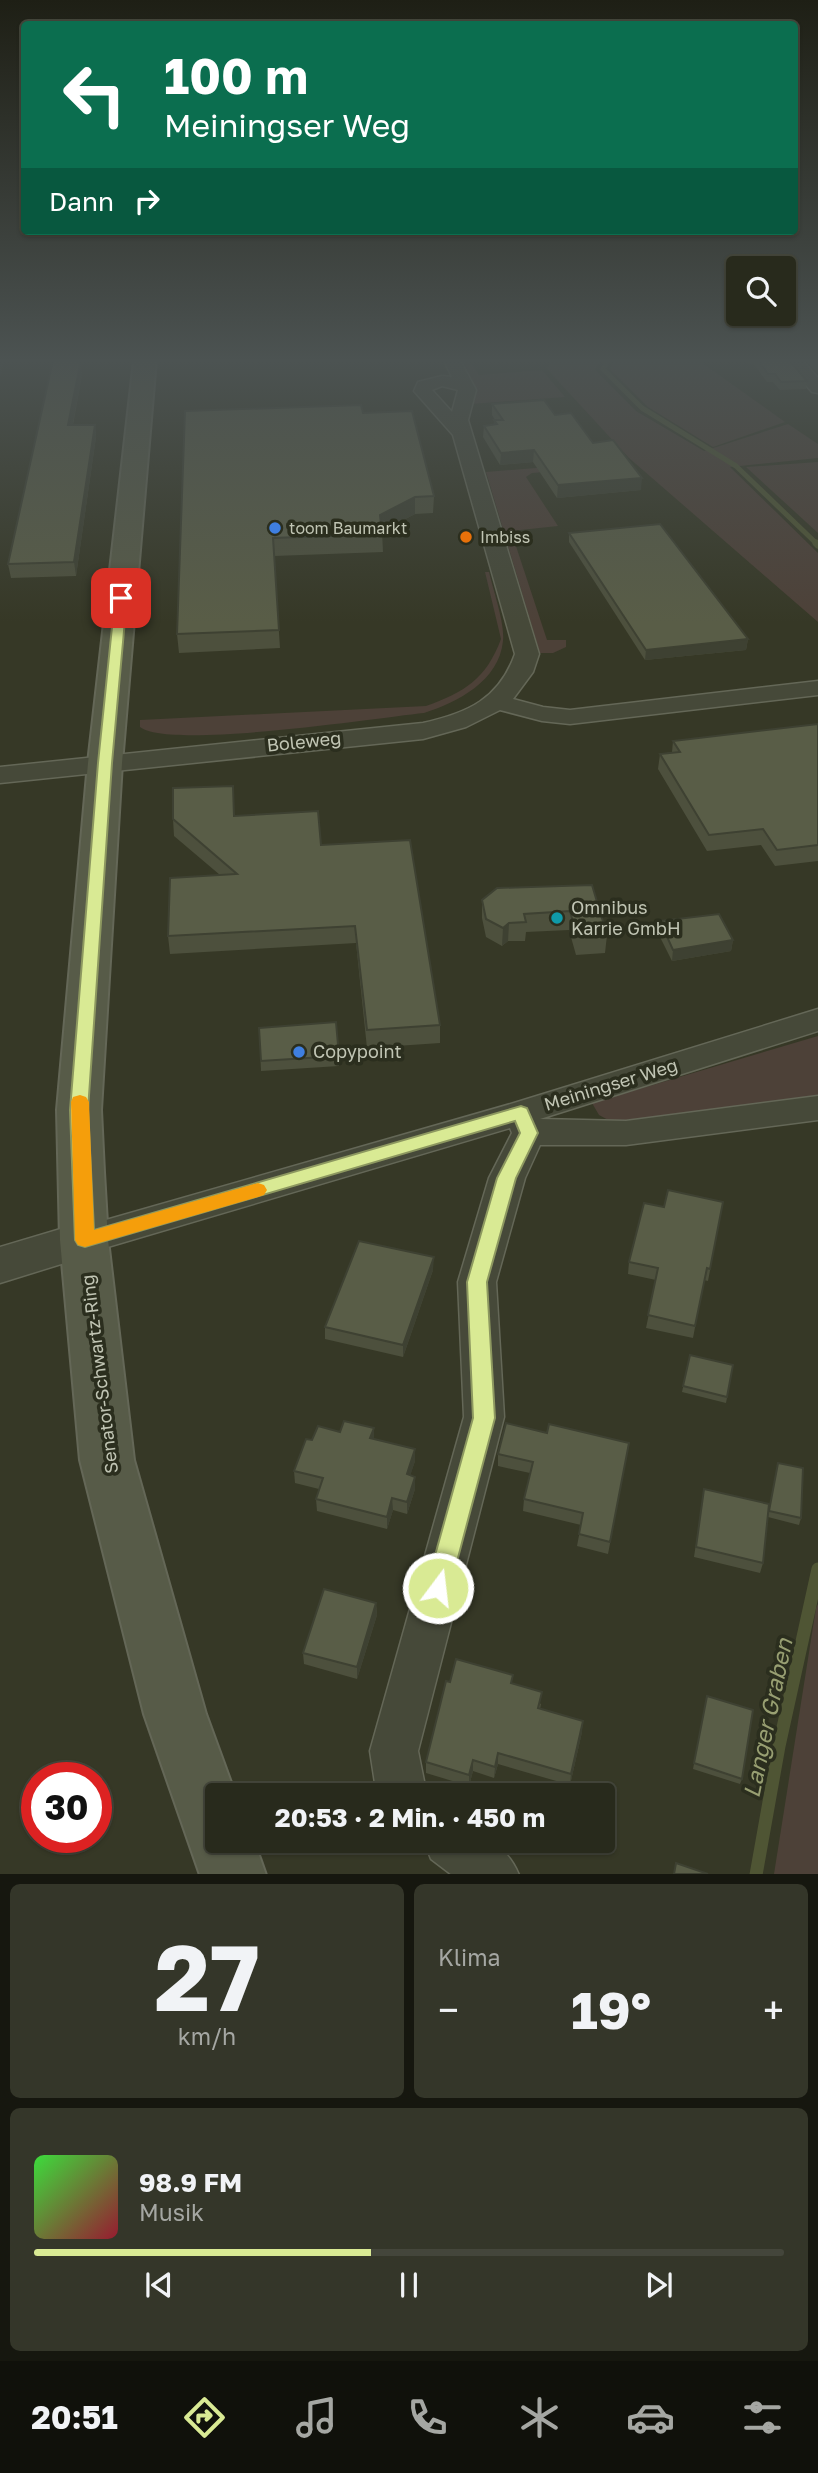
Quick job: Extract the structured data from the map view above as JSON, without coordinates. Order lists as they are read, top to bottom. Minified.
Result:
{"streets":{"main road":["Senator-Schwartz-Ring"],"street":["Boleweg","Meiningser Weg"]},"crossings":[["Boleweg","Senator-Schwartz-Ring"],["Meiningser Weg","Senator-Schwartz-Ring"]],"water":["Langer Graben"],"places":["toom Baumarkt","Imbiss","Omnibus Karrie GmbH","Copypoint"],"page":{"turn":["100 m","Meiningser Weg"],"then":"Dann","limit":"30","trip":"20:53 · 2 Min. · 450 m","tile":[["27","km/h"],"Klima"],"heat":["−","19°","+"],"song":["98.9 FM","Musik"],"tabs":"20:51"}}
